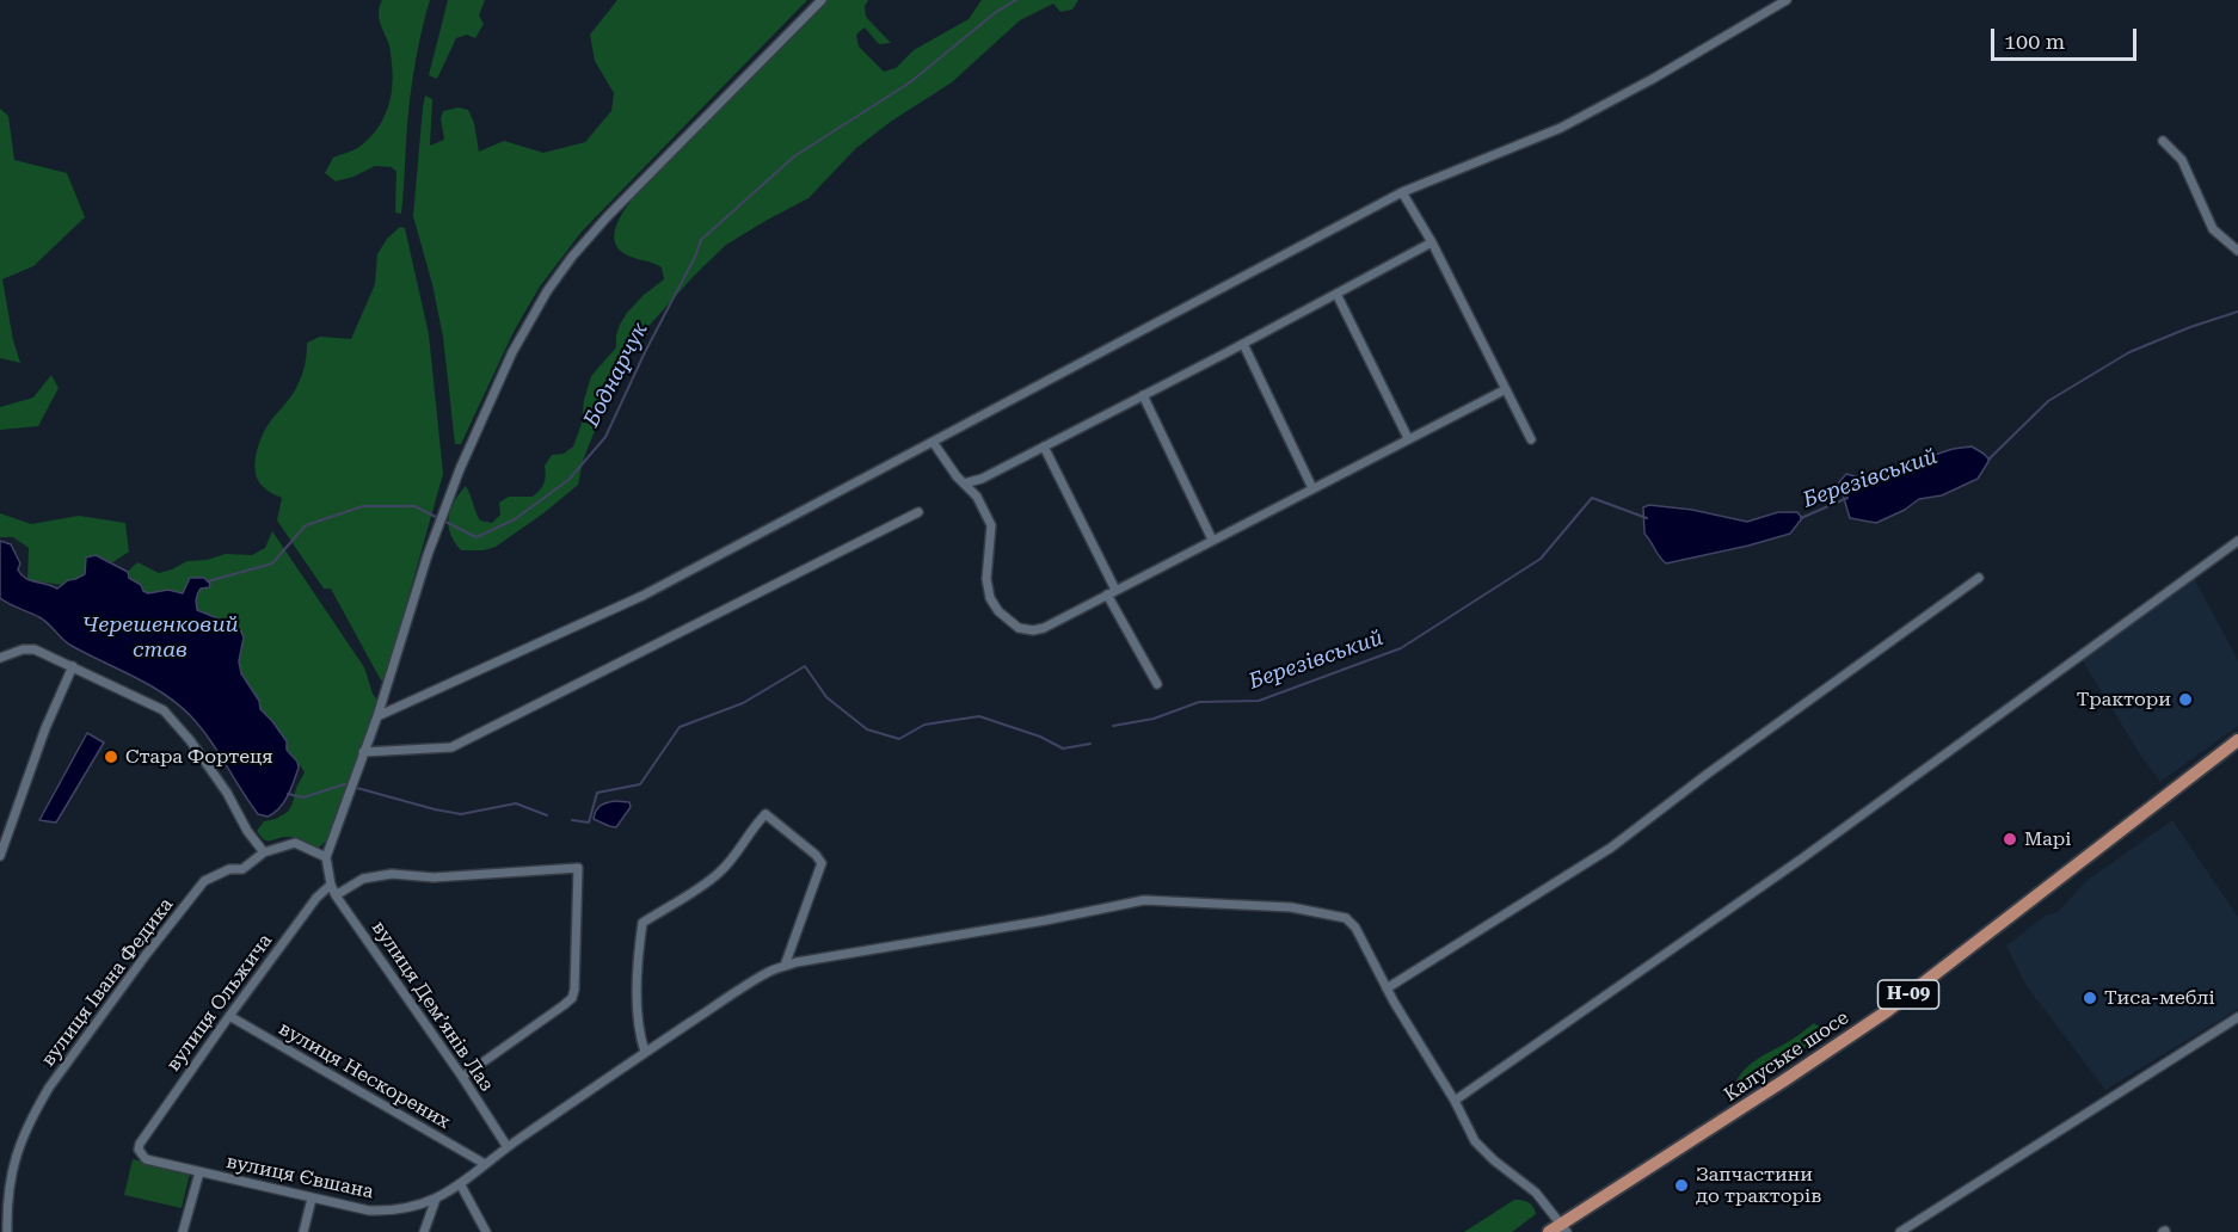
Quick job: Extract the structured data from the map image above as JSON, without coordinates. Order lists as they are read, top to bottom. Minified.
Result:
{"streets":{"main road":["Н-09","Калуське шосе"],"street":["вулиця Івана Федика","вулиця Ольжича","вулиця Демʼянів Лаз","вулиця Нескорених","вулиця Євшана"]},"crossings":[["вулиця Івана Федика","вулиця Демʼянів Лаз"],["вулиця Ольжича","вулиця Демʼянів Лаз"],["вулиця Ольжича","вулиця Нескорених"],["вулиця Ольжича","вулиця Євшана"],["вулиця Демʼянів Лаз","вулиця Євшана"],["Калуське шосе","вулиця Євшана"],["вулиця Нескорених","вулиця Євшана"]],"water":["Боднарчук","Березівський","Черешенковий став"],"places":["Трактори","Стара Фортеця","Марі","Тиса-меблі","Запчастини до тракторів"],"scale_bar":"100 m"}
